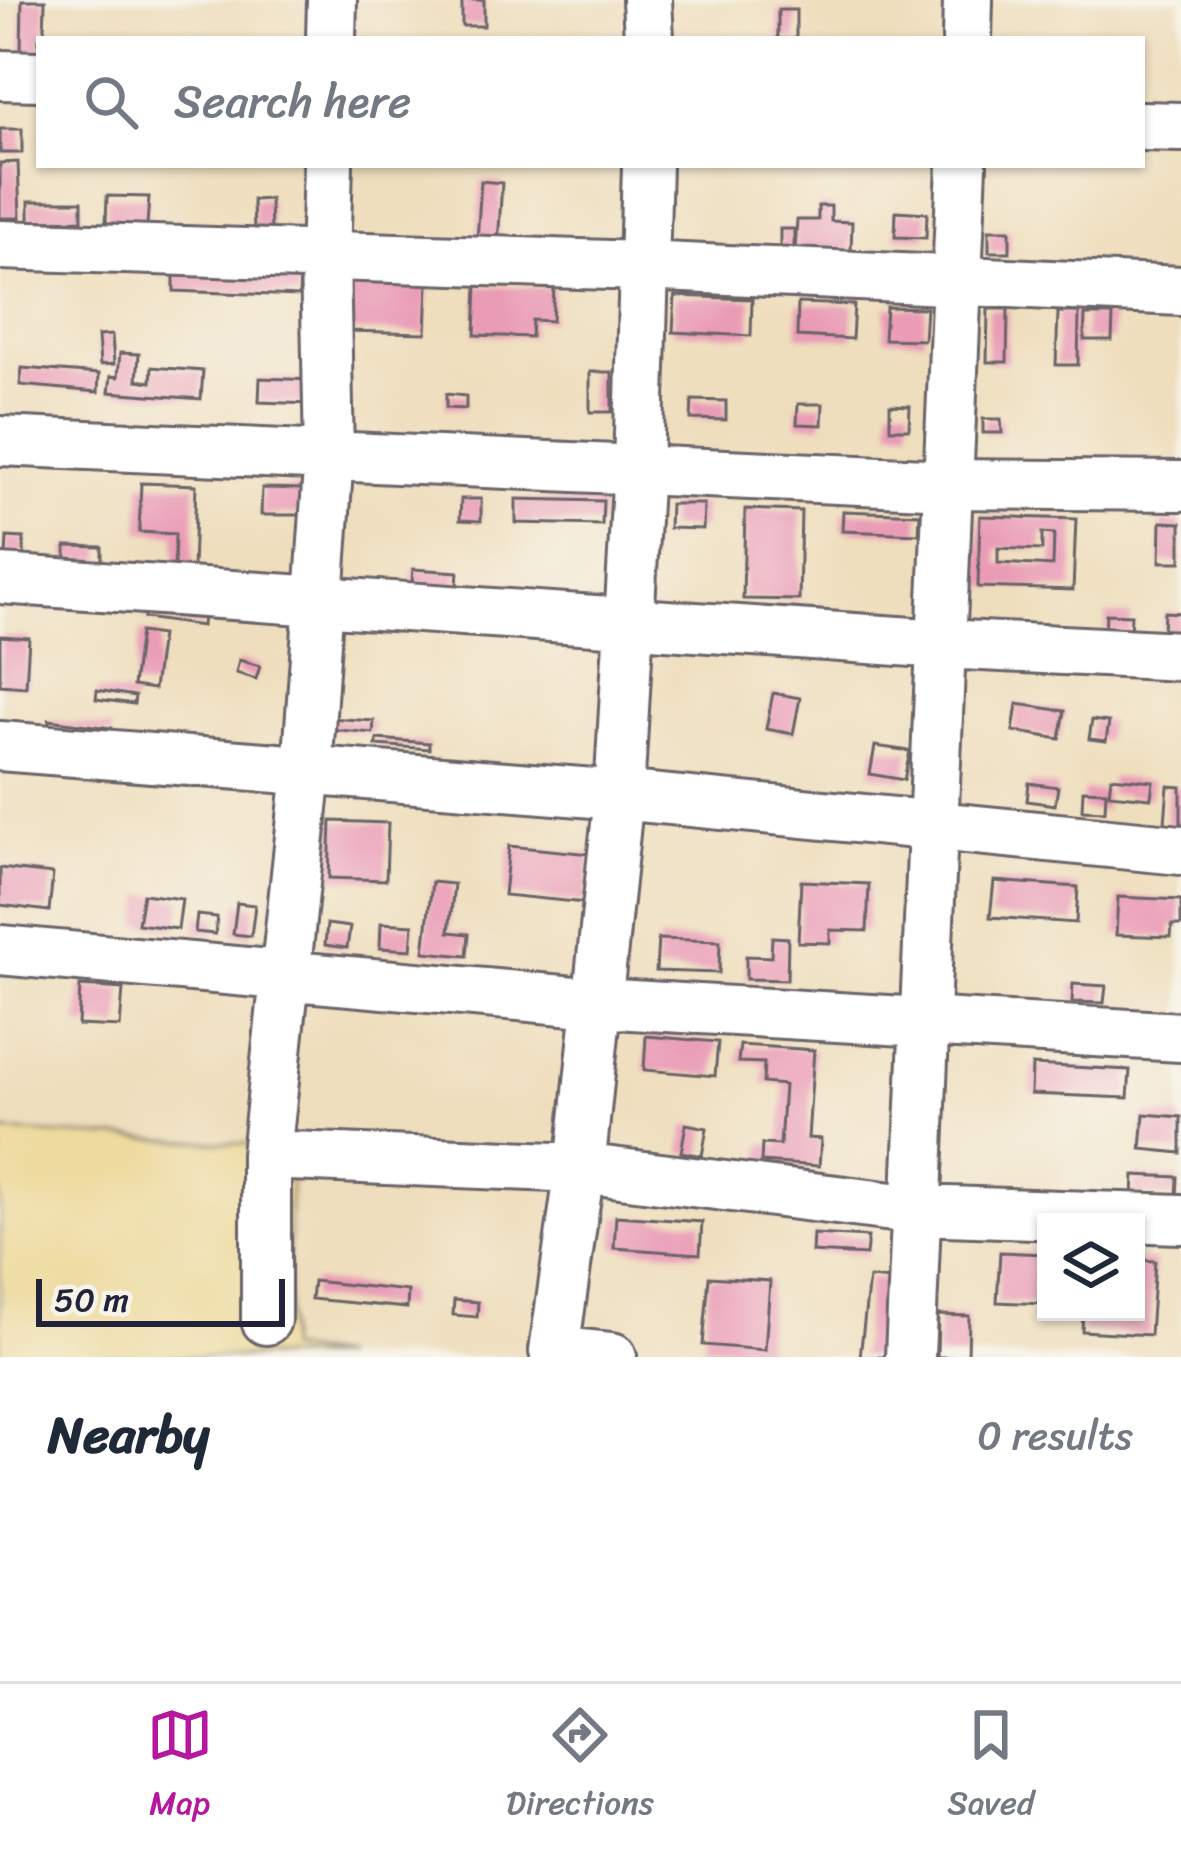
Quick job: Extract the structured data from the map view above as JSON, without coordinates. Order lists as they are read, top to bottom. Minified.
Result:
{"scale_bar":"50 m","page":{"search":"Search here","scale":"50 m","heading":["Nearby","0 results"],"nav":["Map","Directions","Saved"]}}
